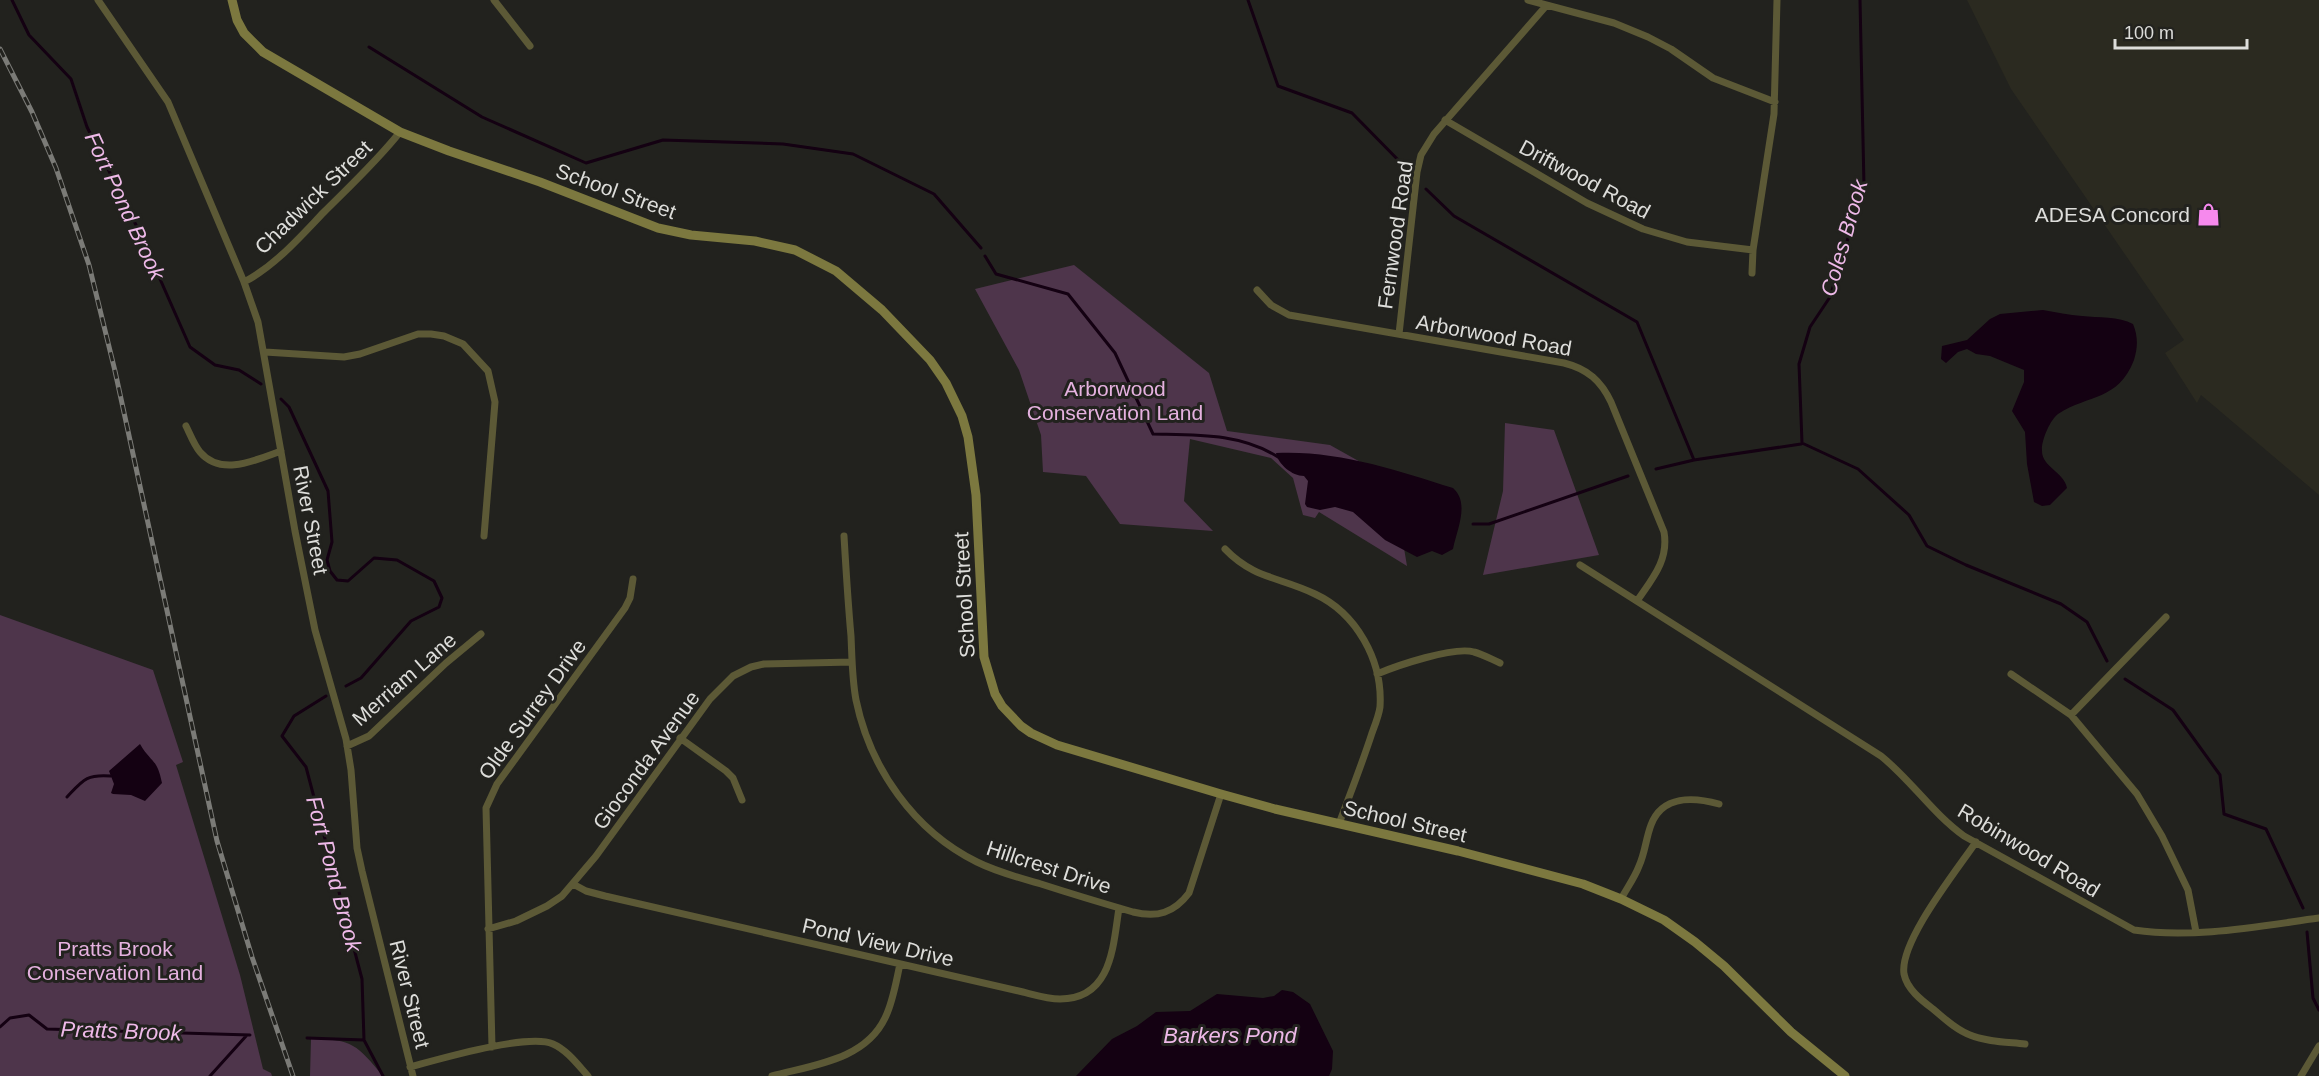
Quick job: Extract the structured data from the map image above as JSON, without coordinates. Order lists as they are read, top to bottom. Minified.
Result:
{"streets":{"street":["Driftwood Road","School Street","Chadwick Street","Fernwood Road","Arborwood Road","River Street","Merriam Lane","Olde Surrey Drive","Gioconda Avenue","Robinwood Road","Hillcrest Drive","Pond View Drive"]},"crossings":[["Driftwood Road","Fernwood Road"],["School Street","Chadwick Street"],["School Street","Hillcrest Drive"],["Chadwick Street","River Street"],["Fernwood Road","Arborwood Road"],["Arborwood Road","Robinwood Road"],["River Street","Merriam Lane"],["Olde Surrey Drive","Gioconda Avenue"],["Gioconda Avenue","Hillcrest Drive"],["Gioconda Avenue","Pond View Drive"],["Hillcrest Drive","Pond View Drive"]],"water":["Fort Pond Brook","Coles Brook","Pratts Brook","Barkers Pond"],"parks":["Arborwood Conservation Land","Pratts Brook Conservation Land"],"places":{"shop":["ADESA Concord"]},"scale_bar":"100 m"}
